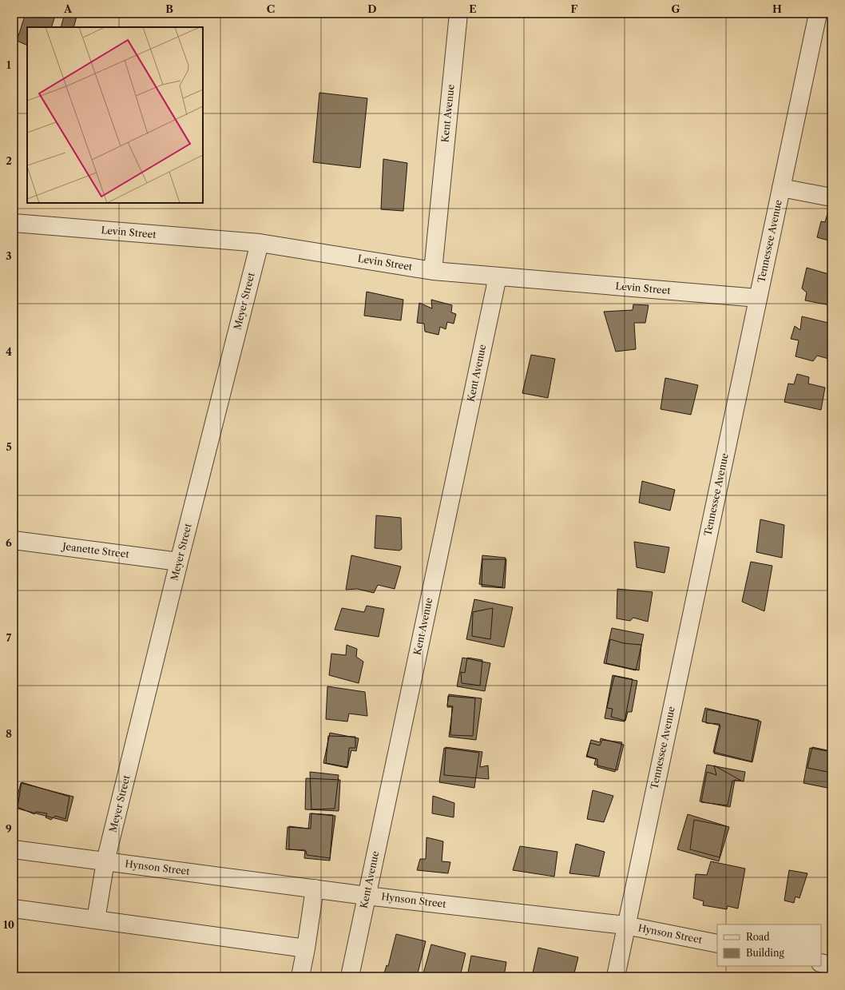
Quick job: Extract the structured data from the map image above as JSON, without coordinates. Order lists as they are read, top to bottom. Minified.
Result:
{"streets":{"street":["Kent Avenue","Levin Street","Tennessee Avenue","Meyer Street","Jeanette Street","Hynson Street"]},"crossings":[["Kent Avenue","Levin Street"],["Kent Avenue","Hynson Street"],["Levin Street","Tennessee Avenue"],["Levin Street","Meyer Street"],["Tennessee Avenue","Hynson Street"],["Meyer Street","Jeanette Street"],["Meyer Street","Hynson Street"]],"legend":["Road","Building"],"grid":{"columns":["A","B","C","D","E","F","G","H"],"rows":["1","2","3","4","5","6","7","8","9","10"]}}
